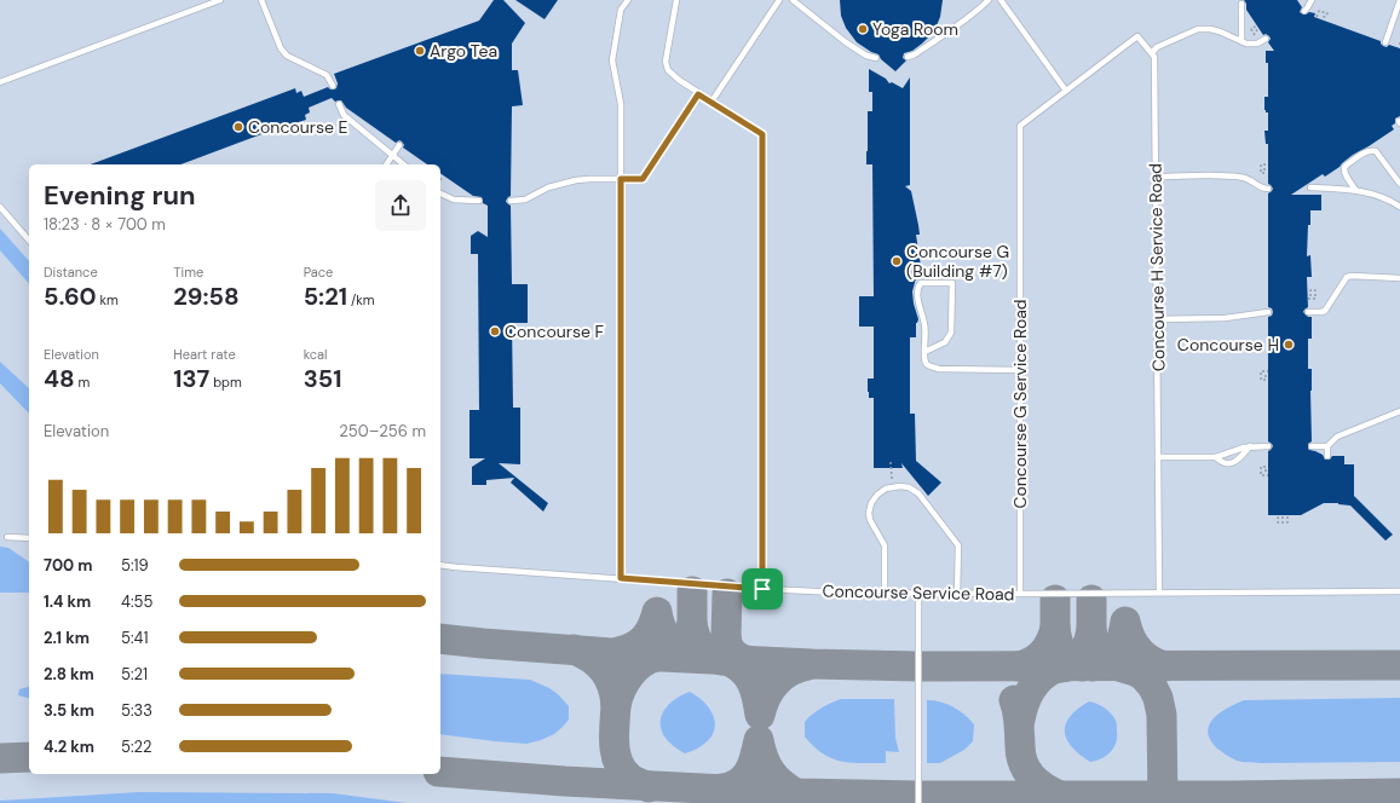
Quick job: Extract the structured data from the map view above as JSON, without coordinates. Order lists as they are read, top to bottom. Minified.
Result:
{"streets":{"lane":["Concourse H Service Road","Concourse G Service Road","Concourse Service Road"]},"crossings":[["Concourse H Service Road","Concourse Service Road"],["Concourse G Service Road","Concourse Service Road"]],"places":["Yoga Room","Argo Tea","Concourse E","Concourse G (Building #7)","Concourse F","Concourse H"],"page":{"heading":["Evening run","18:23 · 8 × 700 m"],"stats":[["Distance","5.60 km"],["Time","29:58"],["Pace","5:21 /km"],["Elevation","48 m"],["Heart rate","137 bpm"],["kcal","351"]],"chart":["Elevation","250–256 m"],"list":[{"name":"700 m","note":"5:19"},{"name":"1.4 km","note":"4:55"},{"name":"2.1 km","note":"5:41"},{"name":"2.8 km","note":"5:21"},{"name":"3.5 km","note":"5:33"},{"name":"4.2 km","note":"5:22"}]}}
